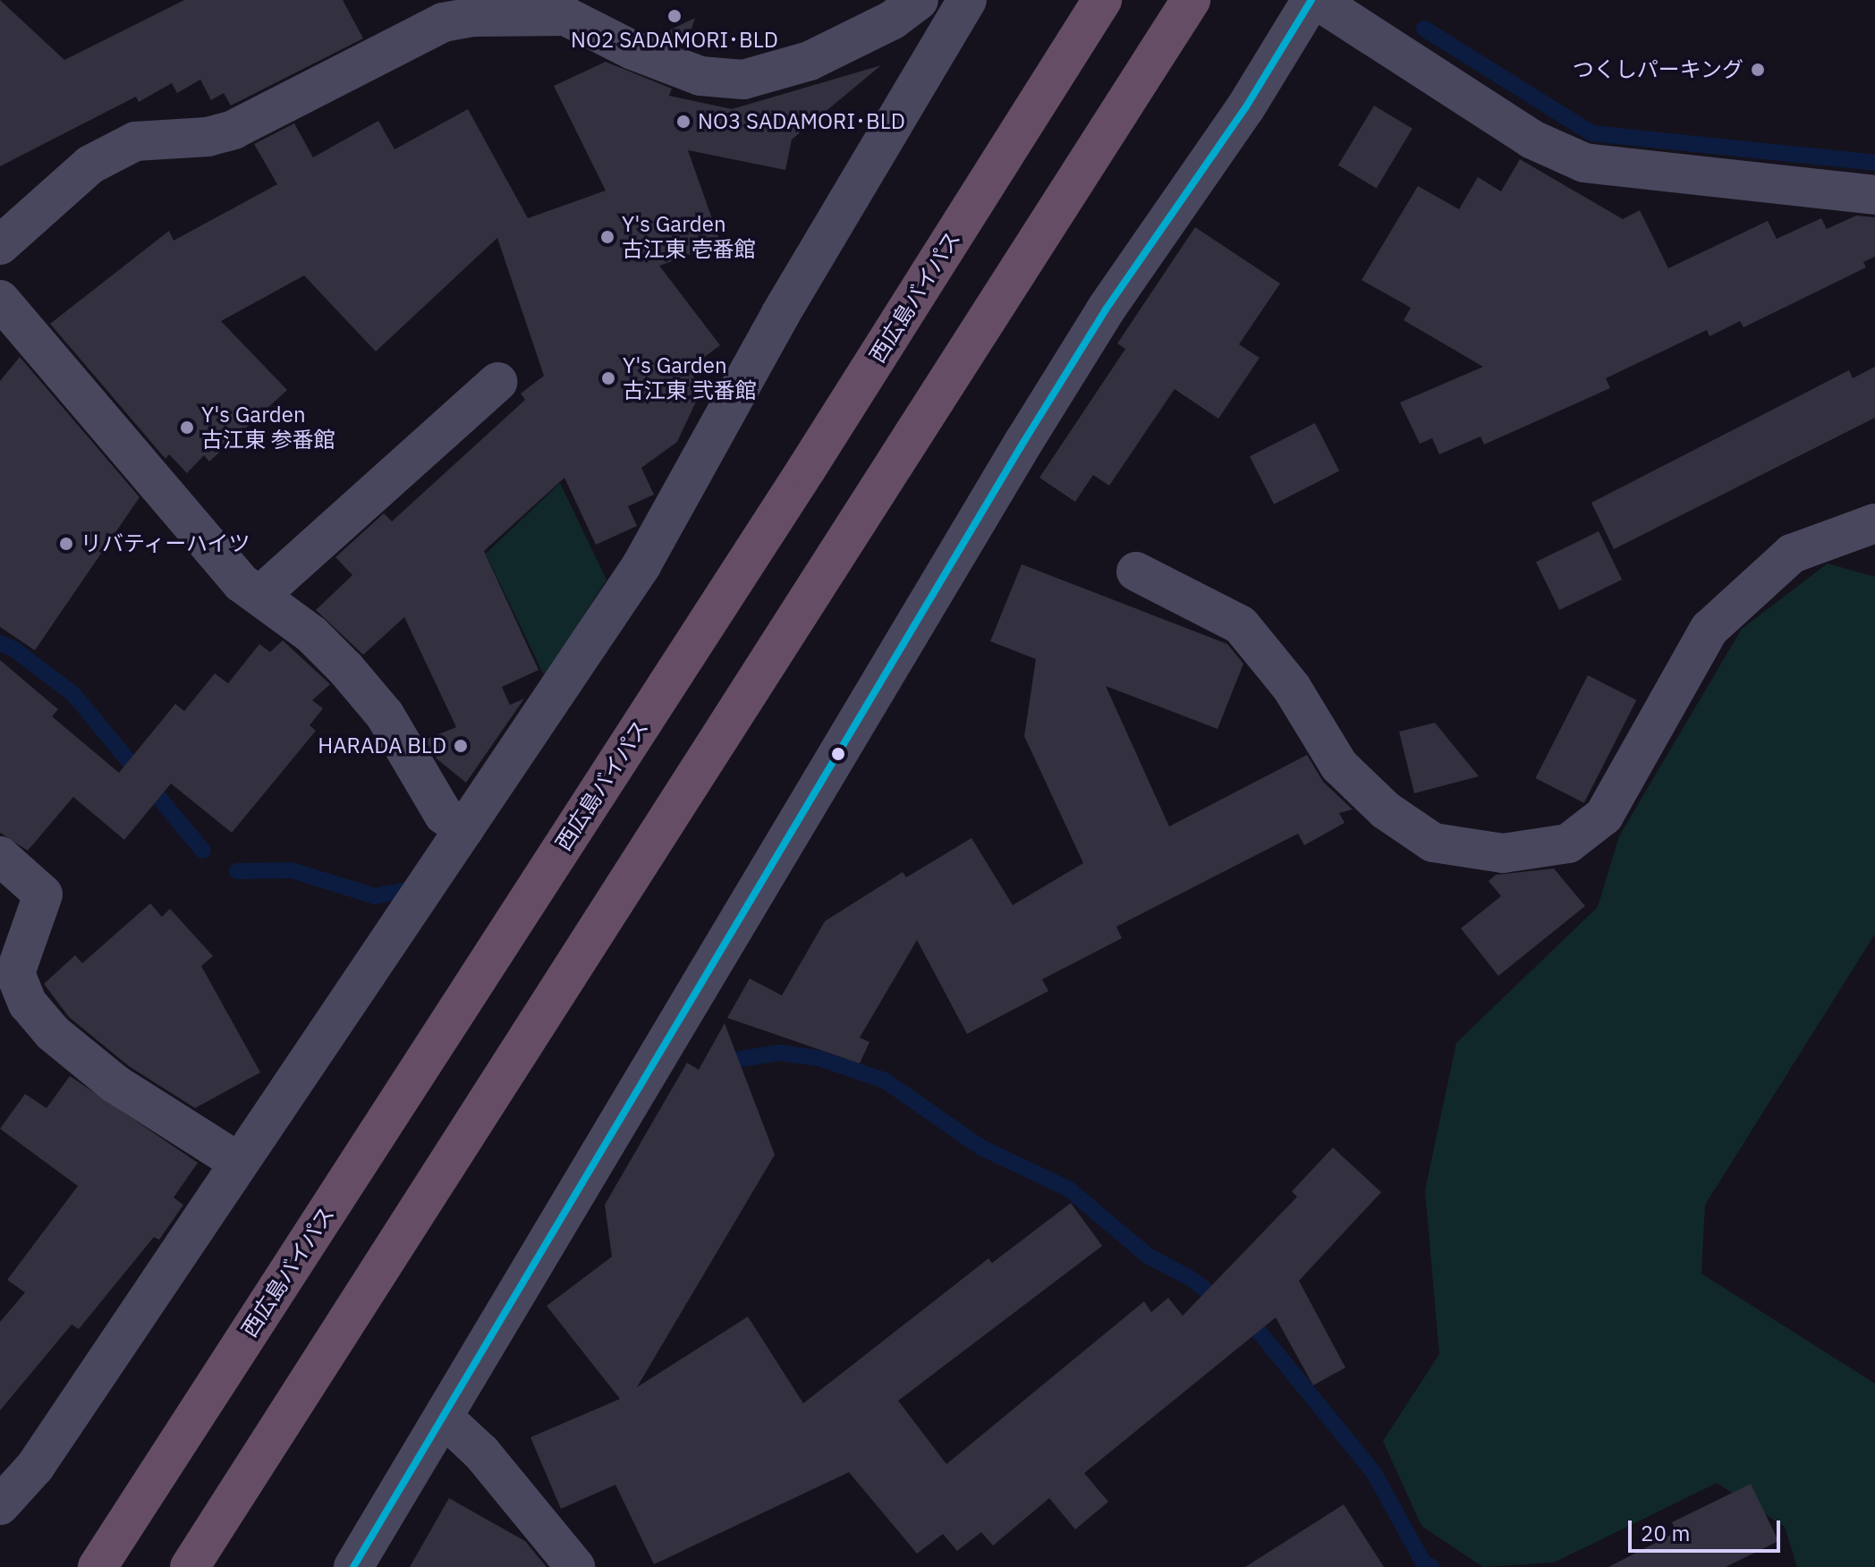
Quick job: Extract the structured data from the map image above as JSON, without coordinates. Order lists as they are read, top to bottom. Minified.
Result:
{"streets":{"highway":["西広島バイパス"]},"places":["NO2 SADAMORI･BLD","つくしパーキング","NO3 SADAMORI･BLD","Y's Garden 古江東 壱番館","Y's Garden 古江東 弐番館","Y's Garden 古江東 参番館","リバティーハイツ","HARADA BLD"],"scale_bar":"20 m"}
